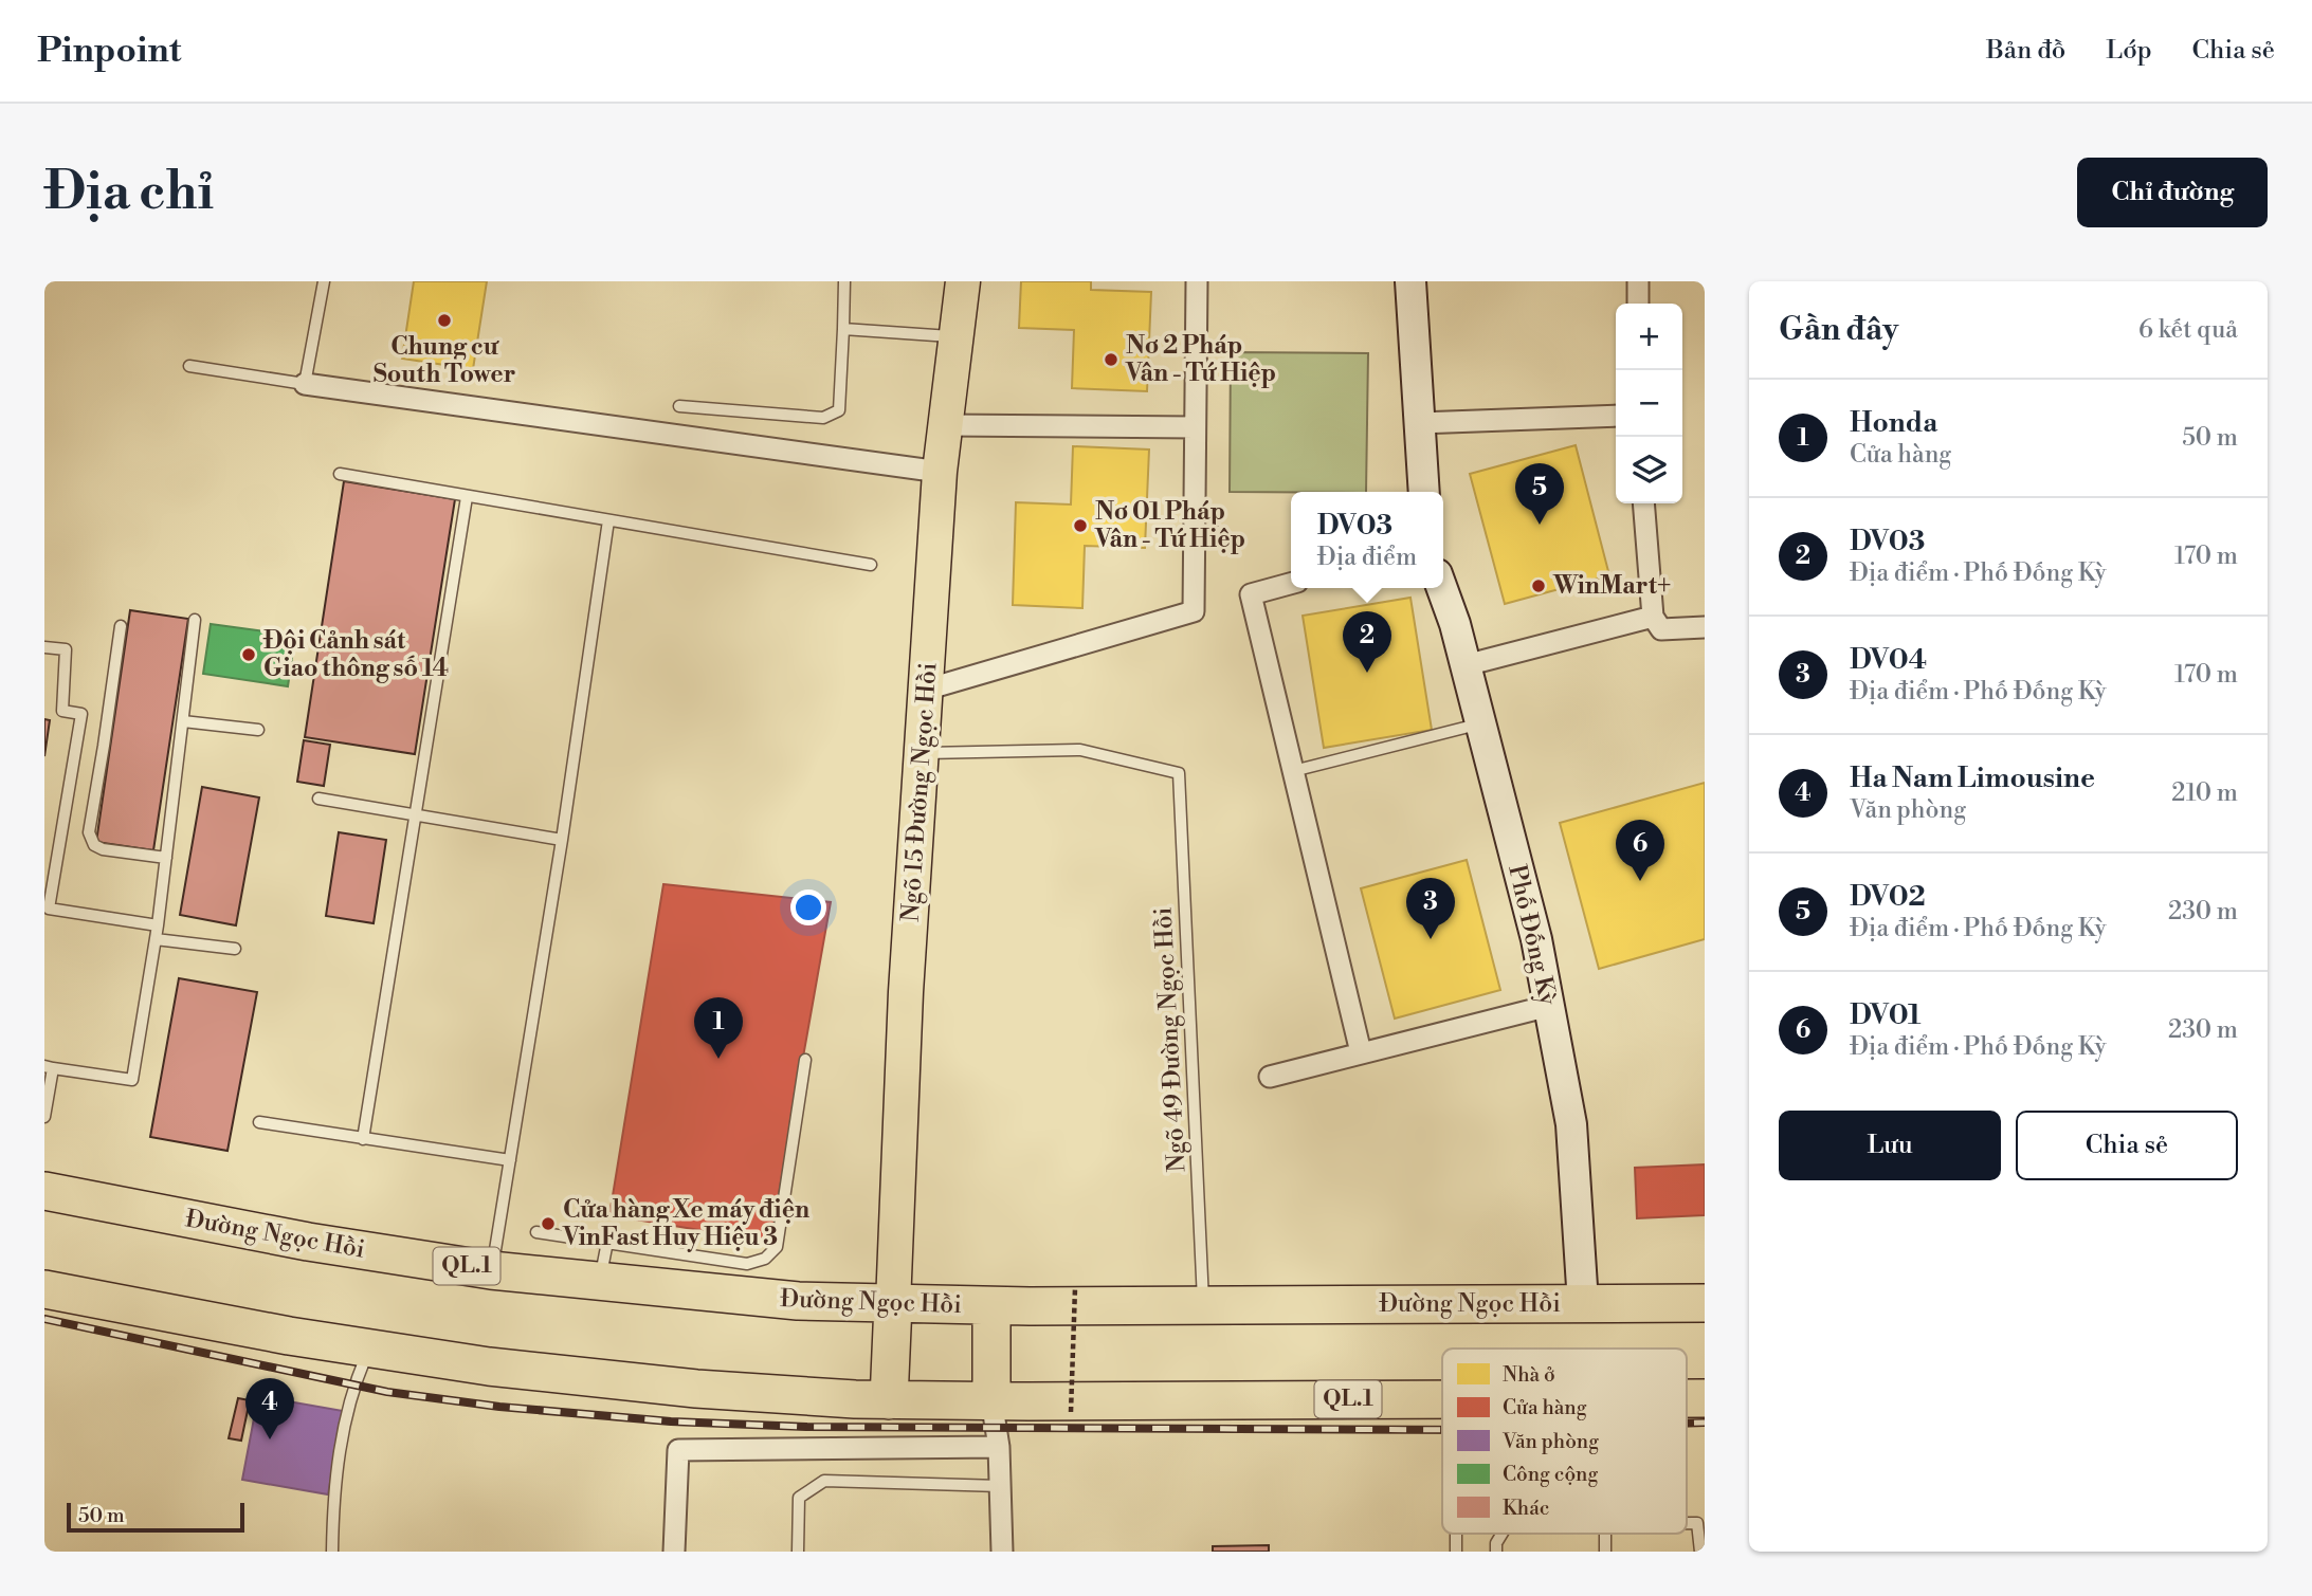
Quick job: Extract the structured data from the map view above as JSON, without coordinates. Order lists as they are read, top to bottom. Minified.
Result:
{"streets":{"highway":["Đường Ngọc Hồi","QL.1"],"main road":["Ngõ 15 Đường Ngọc Hồi"],"street":["Phố Đống Kỳ"],"lane":["Ngõ 49 Đường Ngọc Hồi"]},"crossings":[["Ngõ 15 Đường Ngọc Hồi","Ngõ 49 Đường Ngọc Hồi"],["Ngõ 15 Đường Ngọc Hồi","Đường Ngọc Hồi"],["Phố Đống Kỳ","Đường Ngọc Hồi"],["Ngõ 49 Đường Ngọc Hồi","Đường Ngọc Hồi"]],"places":["Chung cư South Tower","Nơ 2 Pháp Vân - Tứ Hiệp","Nơ 01 Pháp Vân - Tứ Hiệp","WinMart+","Đội Cảnh sát Giao thông số 14","Cửa hàng Xe máy điện VinFast Huy Hiệu 3"],"legend":["Nhà ở","Cửa hàng","Văn phòng","Công cộng","Khác"],"scale_bar":"50 m","page":{"header":"Pinpoint","nav":["Bản đồ","Lớp","Chia sẻ"],"buttons":["Chỉ đường",["Lưu","Chia sẻ"]],"title":"Địa chỉ","heading":["Gần đây","6 kết quả"],"map_buttons":["+","−"],"list":[{"mark":"1","name":"Honda","note":"Cửa hàng","value":"50 m"},{"mark":"2","name":"DV03","note":"Địa điểm · Phố Đống Kỳ","value":"170 m"},{"mark":"3","name":"DV04","note":"Địa điểm · Phố Đống Kỳ","value":"170 m"},{"mark":"4","name":"Ha Nam Limousine","note":"Văn phòng","value":"210 m"},{"mark":"5","name":"DV02","note":"Địa điểm · Phố Đống Kỳ","value":"230 m"},{"mark":"6","name":"DV01","note":"Địa điểm · Phố Đống Kỳ","value":"230 m"}],"pins":["5","2","6","3","1","4"],"popup":["DV03","Địa điểm"],"scale":"50 m"}}
